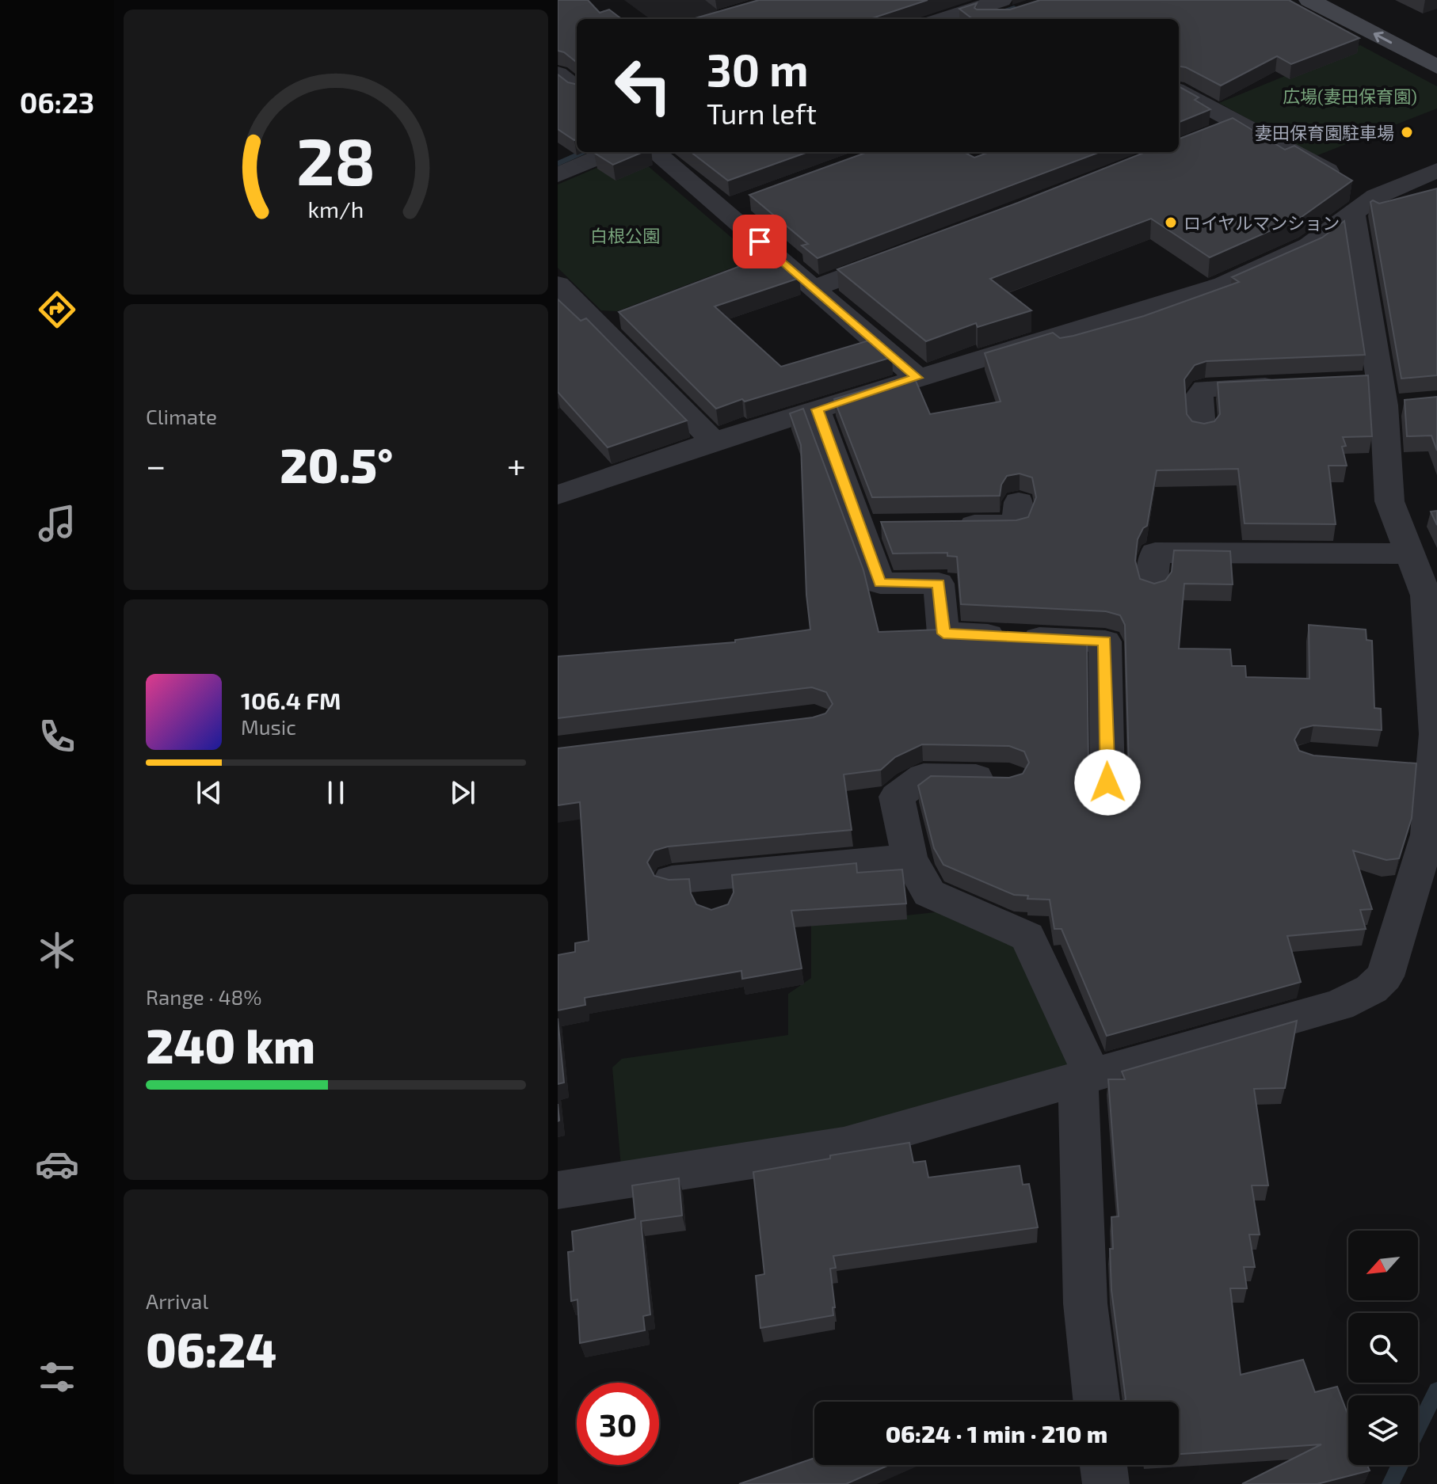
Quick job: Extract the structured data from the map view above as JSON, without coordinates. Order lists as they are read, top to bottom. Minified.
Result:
{"parks":["広場(妻田保育園)","白根公園"],"places":["妻田保育園駐車場","ロイヤルマンション"],"north":"bottom left","page":{"tabs":"06:23","turn":["30 m","Turn left"],"tile":["Climate",["Range · 48%","240 km"],["Arrival","06:24"]],"heat":["−","20.5°","+"],"song":["106.4 FM","Music"],"limit":"30","trip":"06:24 · 1 min · 210 m","gauge":["28","km/h"]}}
